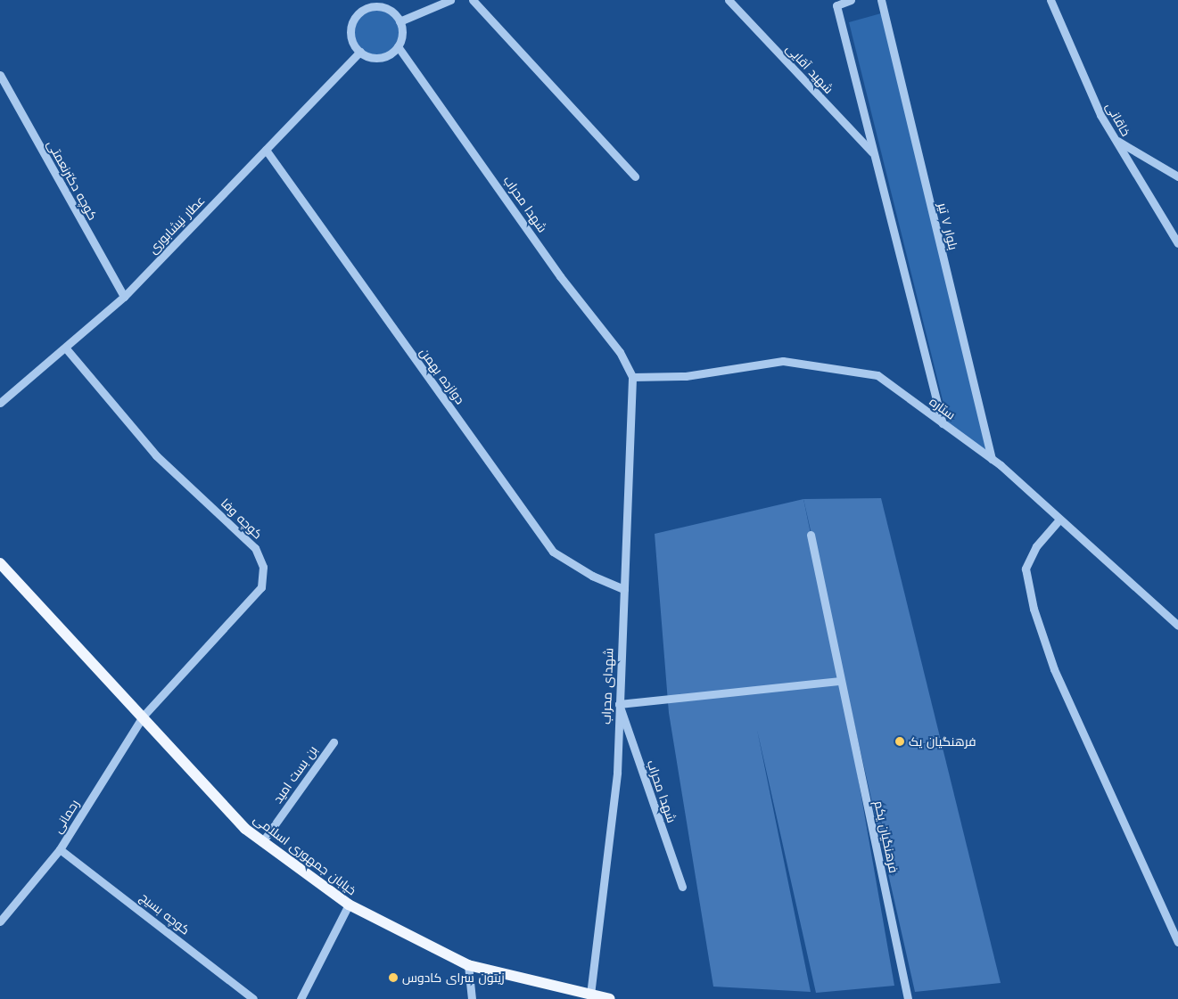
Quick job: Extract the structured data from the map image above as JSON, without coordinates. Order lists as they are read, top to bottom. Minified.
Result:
{"streets":{"main road":["خیابان جمهوری اسلامی"],"street":["شهید آقایی","خاقانی","کوچه دکترنعمتی","شهدا محراب","عطار نیشابوری","بلوار ۷ تیر","دوازده بهمن","ستاره","کوچه وفا","شهدای محراب","بن بست امید","رحمانی","فرهنگیان یکم","کوچه بسیج"]},"crossings":[["کوچه دکترنعمتی","عطار نیشابوری"],["شهدا محراب","عطار نیشابوری"],["شهدا محراب","ستاره"],["شهدا محراب","شهدای محراب"],["عطار نیشابوری","دوازده بهمن"],["عطار نیشابوری","کوچه وفا"],["بلوار ۷ تیر","ستاره"],["دوازده بهمن","شهدای محراب"],["ستاره","شهدای محراب"],["کوچه وفا","رحمانی"],["کوچه وفا","خیابان جمهوری اسلامی"],["شهدای محراب","خیابان جمهوری اسلامی"],["بن بست امید","خیابان جمهوری اسلامی"],["رحمانی","خیابان جمهوری اسلامی"],["رحمانی","کوچه بسیج"]],"places":["فرهنگیان یک","زیتون سرای کادوس"]}
